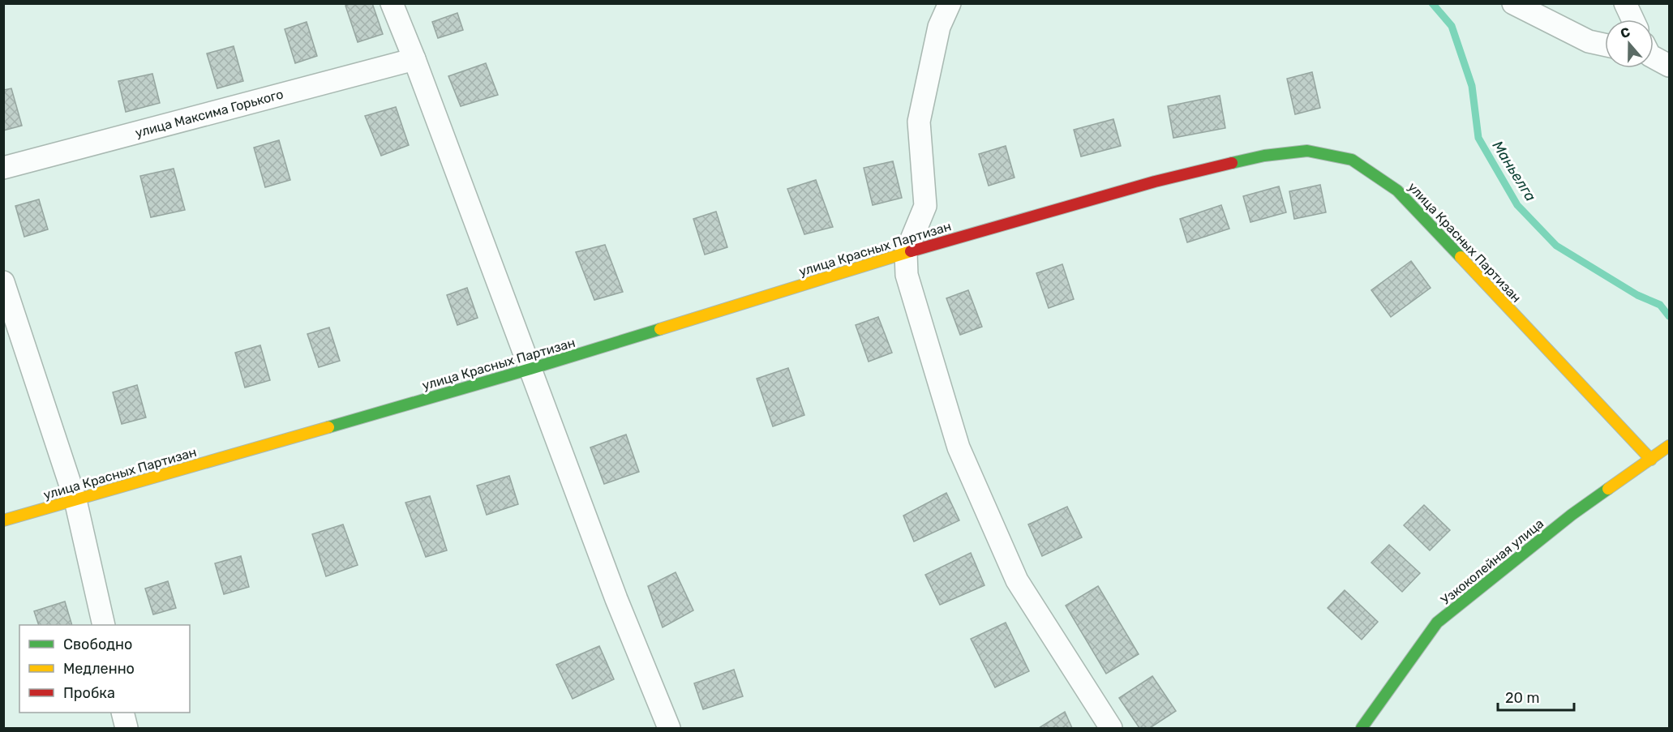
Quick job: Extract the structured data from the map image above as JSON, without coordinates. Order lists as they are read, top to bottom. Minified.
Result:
{"streets":{"street":["улица Максима Горького","улица Красных Партизан","Узкоколейная улица"]},"crossings":[["улица Красных Партизан","Узкоколейная улица"]],"water":["Маньелга"],"legend":["Свободно","Медленно","Пробка"],"scale_bar":"20 m","north":"top"}
